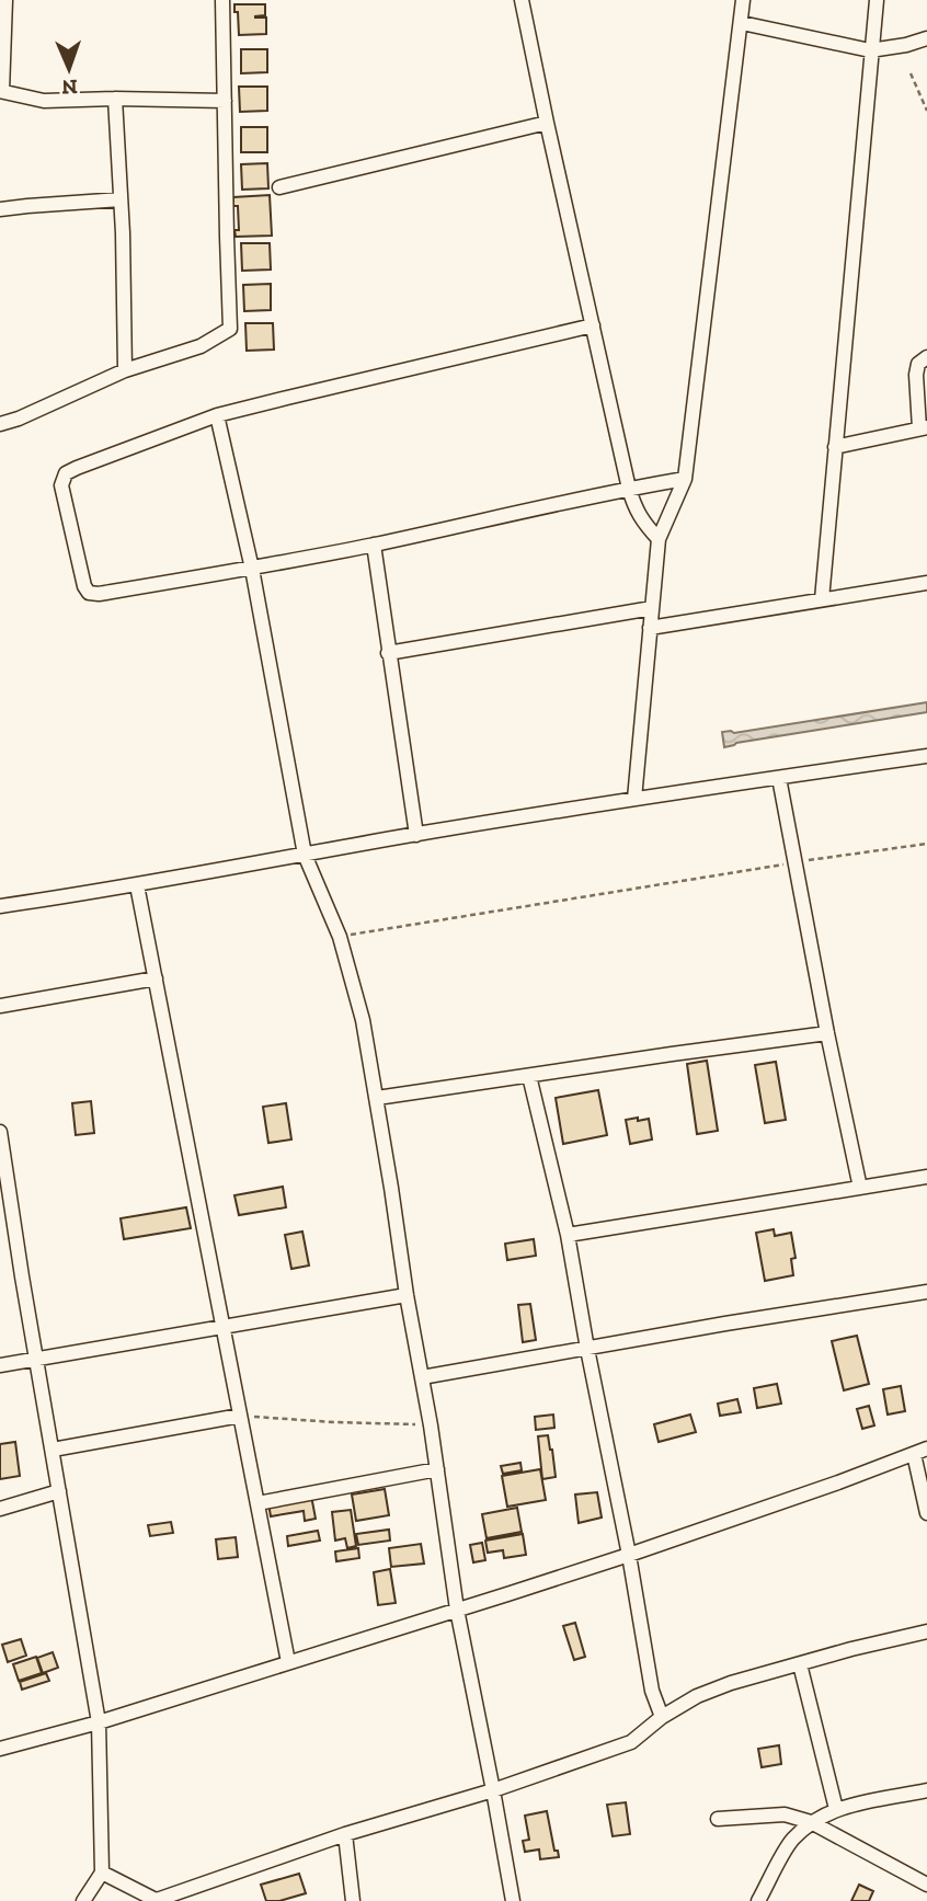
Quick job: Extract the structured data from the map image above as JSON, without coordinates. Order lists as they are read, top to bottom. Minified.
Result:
{"north":"bottom"}
